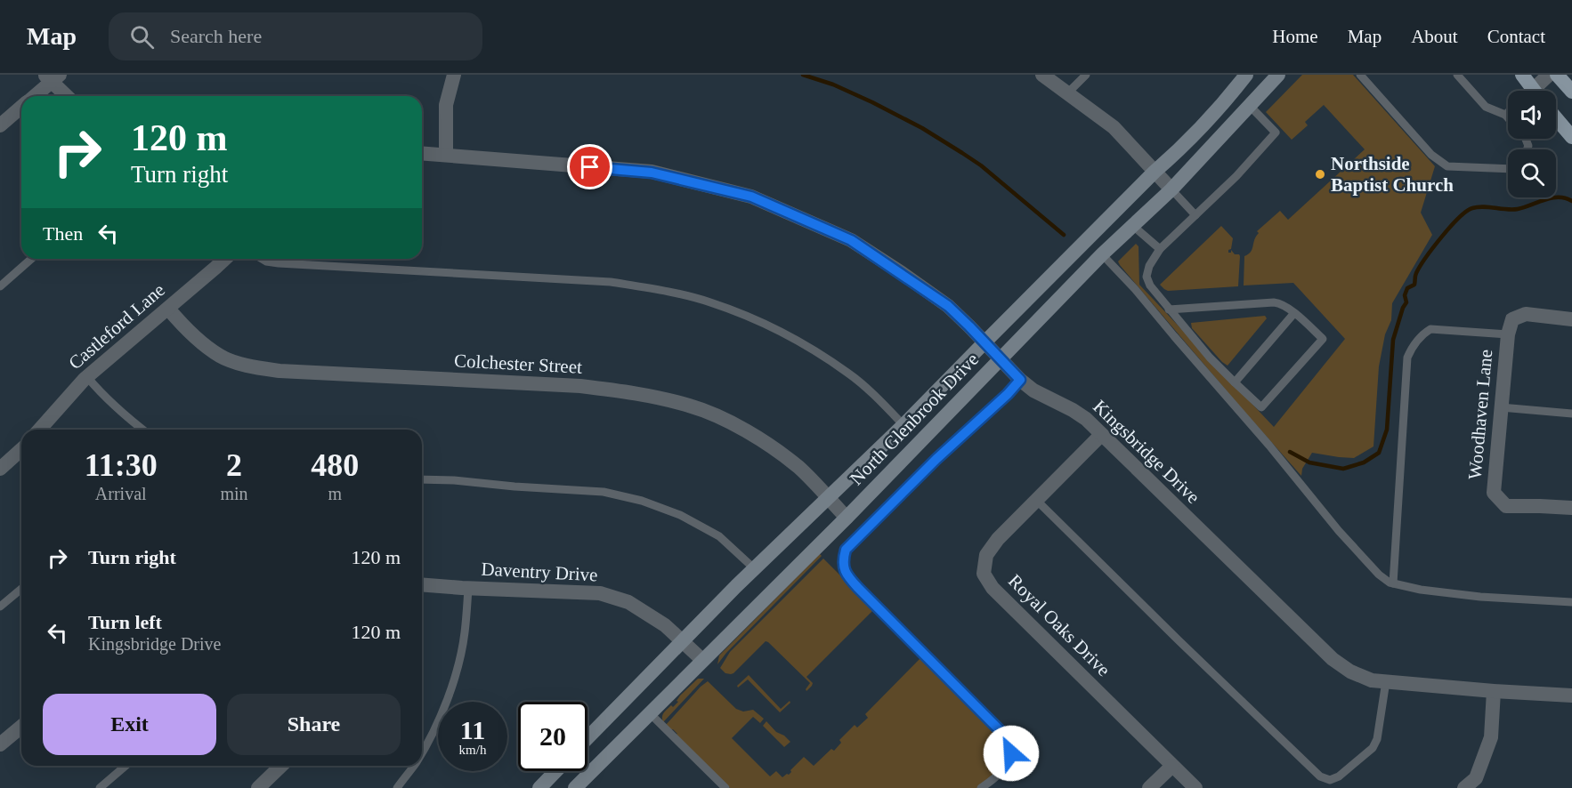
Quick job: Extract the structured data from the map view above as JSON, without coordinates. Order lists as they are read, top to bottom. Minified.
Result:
{"streets":{"main road":["North Glenbrook Drive"],"street":["Castleford Lane","Colchester Street","Woodhaven Lane","Kingsbridge Drive","Daventry Drive","Royal Oaks Drive"]},"crossings":[["Castleford Lane","Colchester Street"],["Colchester Street","North Glenbrook Drive"],["North Glenbrook Drive","Kingsbridge Drive"],["North Glenbrook Drive","Daventry Drive"],["Kingsbridge Drive","Royal Oaks Drive"]],"places":["Northside Baptist Church"],"page":{"header":"Map","search":"Search here","nav":["Home","Map","About","Contact"],"turn":["120 m","Turn right"],"then":"Then","eta":["11:30","Arrival","2","min","480","m"],"list":[{"name":"Turn right","value":"120 m"},{"name":"Turn left","note":"Kingsbridge Drive","value":"120 m"}],"buttons":["Exit","Share"],"speed":"11 km/h","limit":"20"}}
